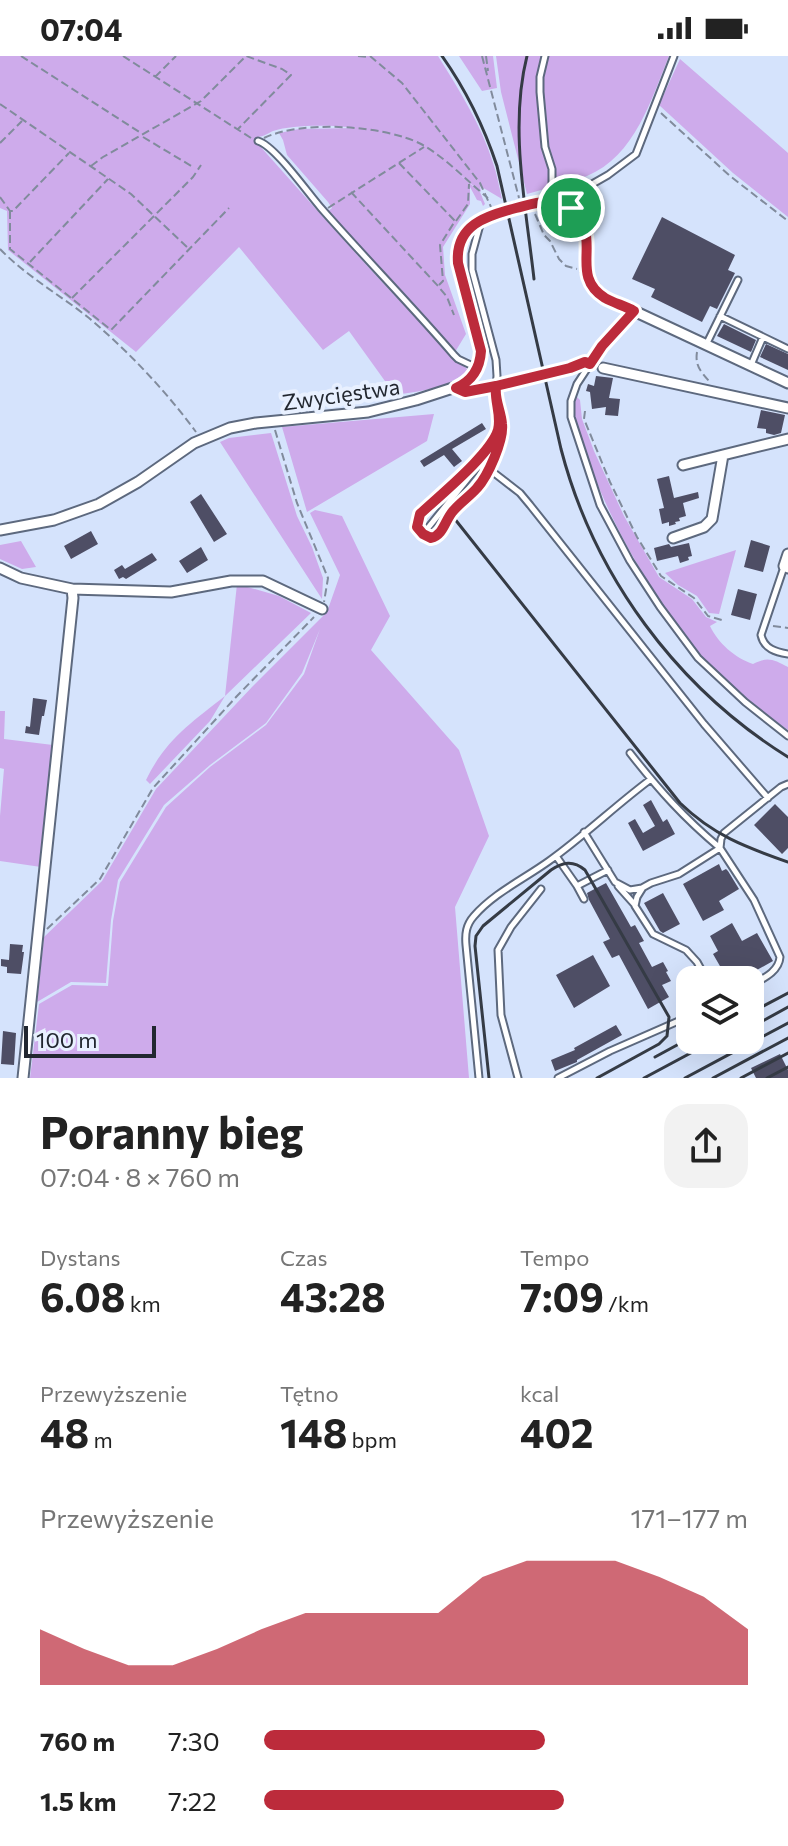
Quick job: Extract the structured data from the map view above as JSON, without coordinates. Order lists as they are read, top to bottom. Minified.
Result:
{"streets":{"street":["Zwycięstwa"]},"scale_bar":"100 m","page":{"status":"07:04","scale":"100 m","heading":["Poranny bieg","07:04 · 8 × 760 m"],"stats":[["Dystans","6.08 km"],["Czas","43:28"],["Tempo","7:09 /km"],["Przewyższenie","48 m"],["Tętno","148 bpm"],["kcal","402"]],"chart":["Przewyższenie","171–177 m"],"list":[{"name":"760 m","note":"7:30"},{"name":"1.5 km","note":"7:22"}]}}
